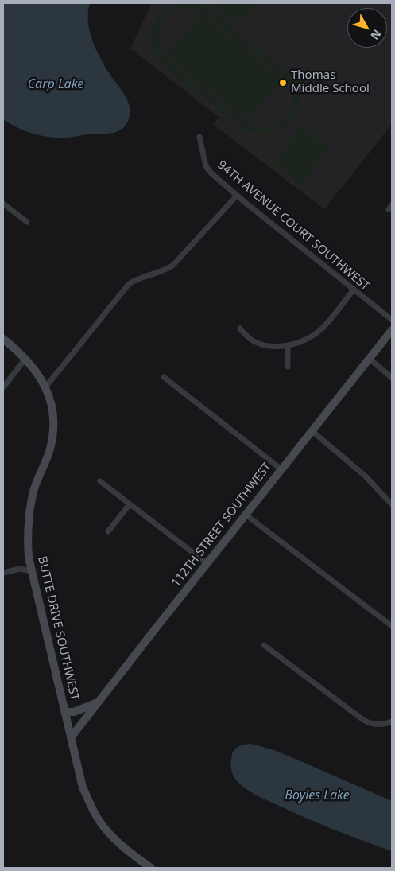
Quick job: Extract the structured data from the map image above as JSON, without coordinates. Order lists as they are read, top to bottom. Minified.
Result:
{"streets":{"street":["94TH AVENUE COURT SOUTHWEST","112TH STREET SOUTHWEST","BUTTE DRIVE SOUTHWEST"]},"crossings":[["112TH STREET SOUTHWEST","BUTTE DRIVE SOUTHWEST"]],"water":["Carp Lake","Boyles Lake"],"places":["Thomas Middle School"],"north":"bottom right"}
